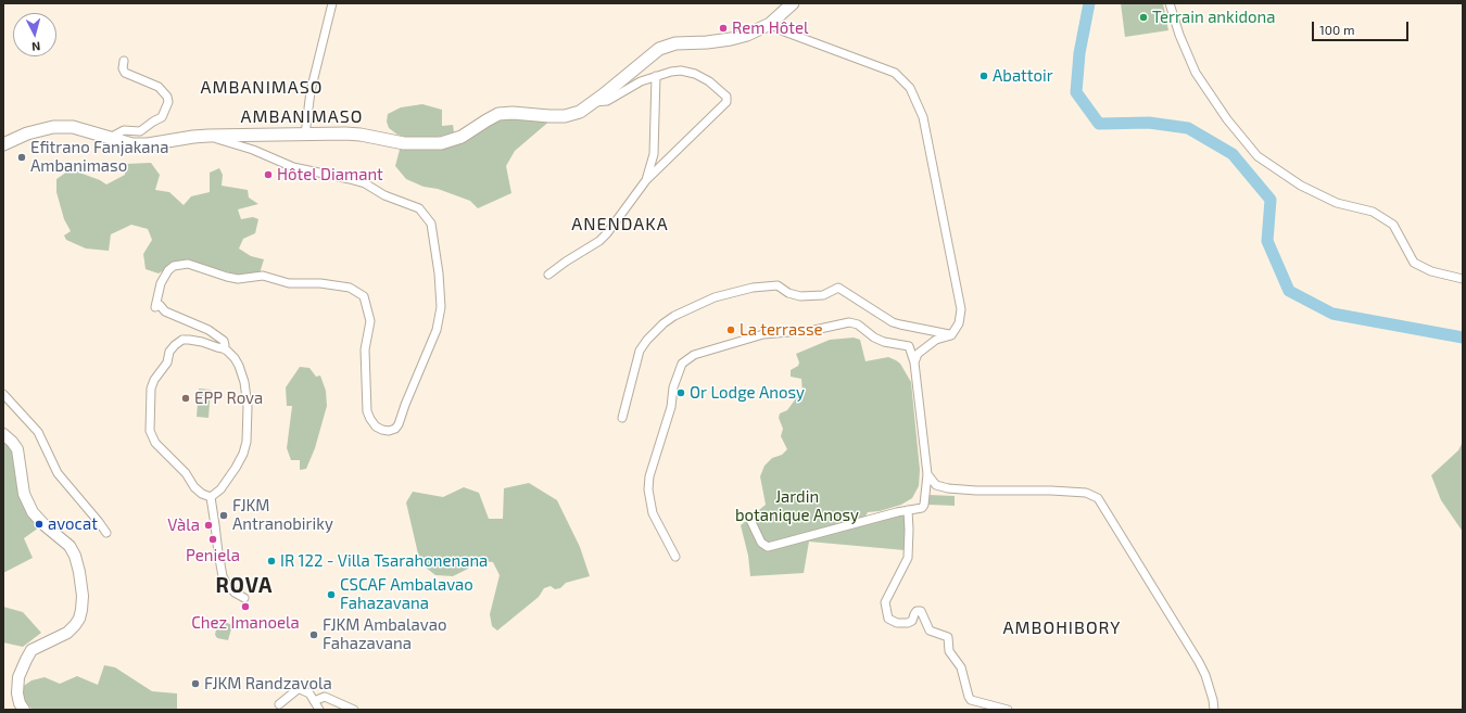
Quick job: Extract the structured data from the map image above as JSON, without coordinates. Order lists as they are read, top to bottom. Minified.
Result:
{"districts":["AMBANIMASO","AMBANIMASO","ANENDAKA","ROVA","AMBOHIBORY"],"parks":["Jardin botanique Anosy"],"places":["Terrain ankidona","Rem Hôtel","Abattoir","Efitrano Fanjakana Ambanimaso","Hôtel Diamant","La terrasse","Or Lodge Anosy","EPP Rova","FJKM Antranobiriky","avocat","Vàla","Peniela","IR 122 - Villa Tsarahonenana","CSCAF Ambalavao Fahazavana","Chez Imanoela","FJKM Ambalavao Fahazavana","FJKM Randzavola"],"scale_bar":"100 m","north":"bottom"}
